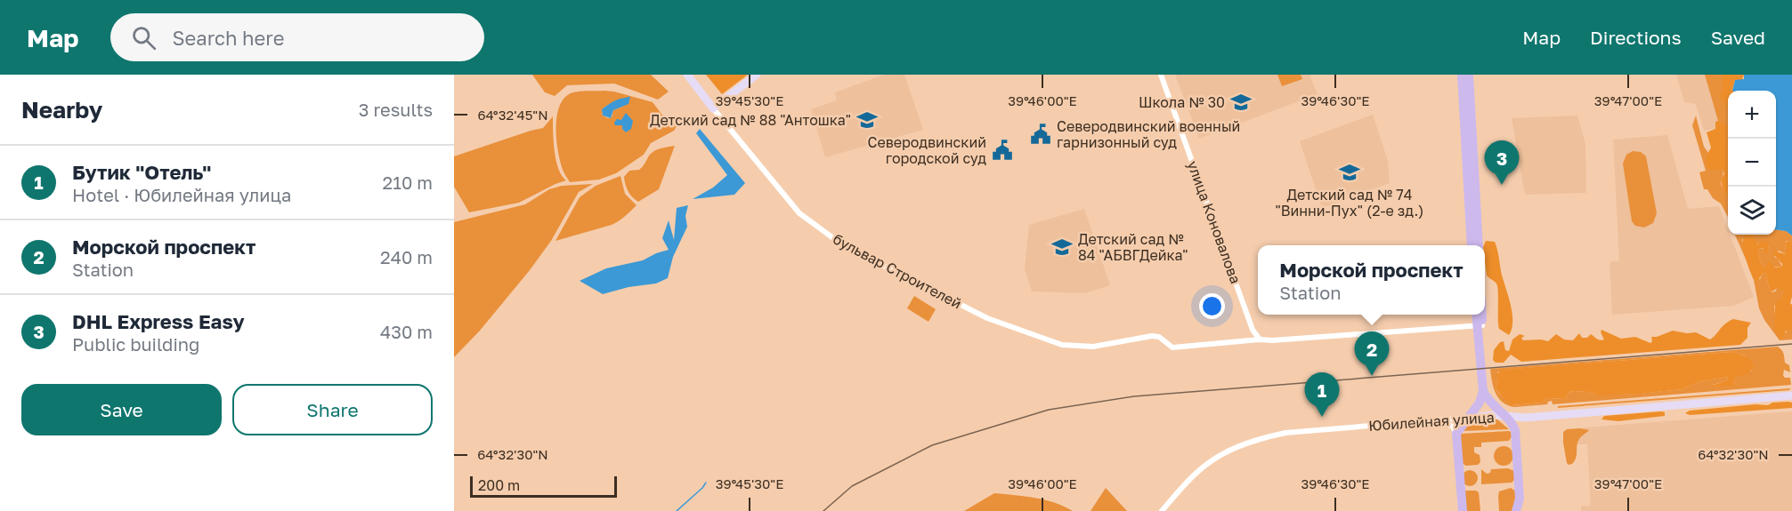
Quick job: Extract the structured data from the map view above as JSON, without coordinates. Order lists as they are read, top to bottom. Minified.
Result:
{"streets":{"main road":["бульвар Строителей","Юбилейная улица"],"street":["улица Коновалова"]},"crossings":[["улица Коновалова","бульвар Строителей"]],"places":{"school or university":["Школа № 30","Детский сад № 88 \"Антошка\"","Детский сад № 74 \"Винни-Пух\" (2-е зд.)","Детский сад № 84 \"АБВГДейка\""],"public building":["Северодвинский военный гарнизонный суд","Северодвинский городской суд"]},"scale_bar":"200 m","page":{"header":"Map","search":"Search here","nav":["Map","Directions","Saved"],"heading":["Nearby","3 results"],"map_buttons":["+","−"],"pins":["3","2","1"],"list":[{"mark":"1","name":"Бутик \"Отель\"","note":"Hotel · Юбилейная улица","value":"210 m"},{"mark":"2","name":"Морской проспект","note":"Station","value":"240 m"},{"mark":"3","name":"DHL Express Easy","note":"Public building","value":"430 m"}],"popup":["Морской проспект","Station"],"buttons":["Save","Share"],"scale":"200 m"},"coordinates":["39°45'30\"E","39°46'00\"E","39°46'30\"E","39°47'00\"E","64°32'45\"N","64°32'30\"N"]}
